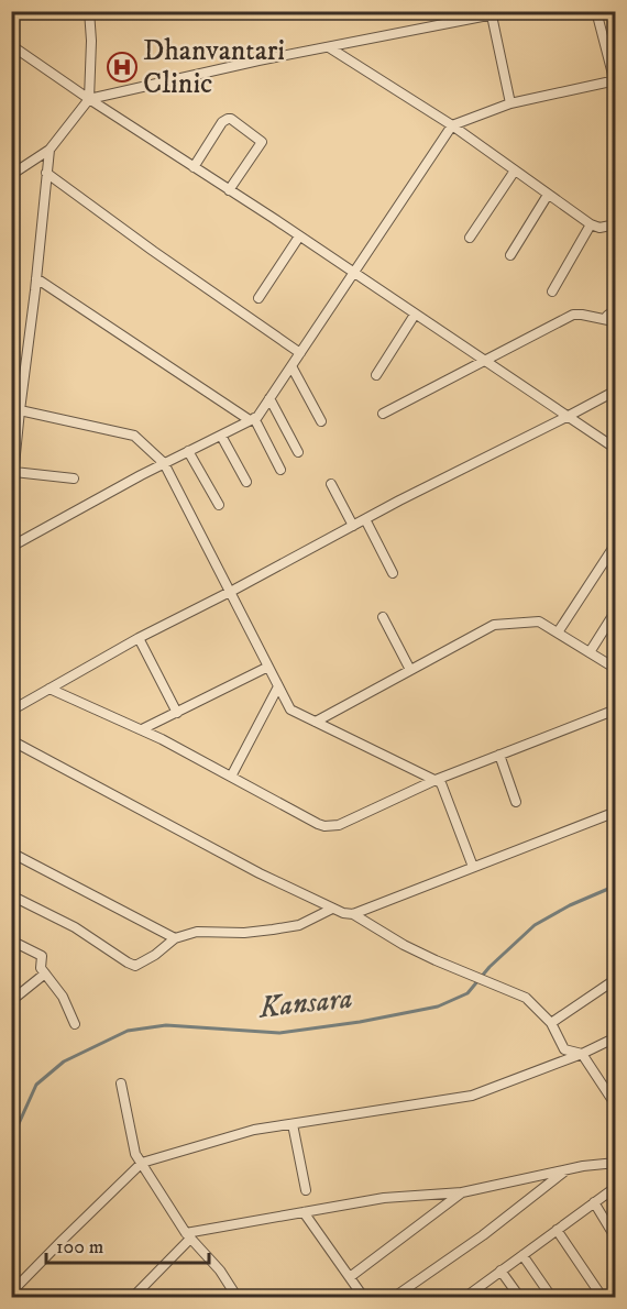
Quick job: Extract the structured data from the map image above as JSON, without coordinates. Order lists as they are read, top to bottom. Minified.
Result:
{"water":["Kansara"],"places":{"hospital":["Dhanvantari Clinic"]},"scale_bar":"100 m"}
